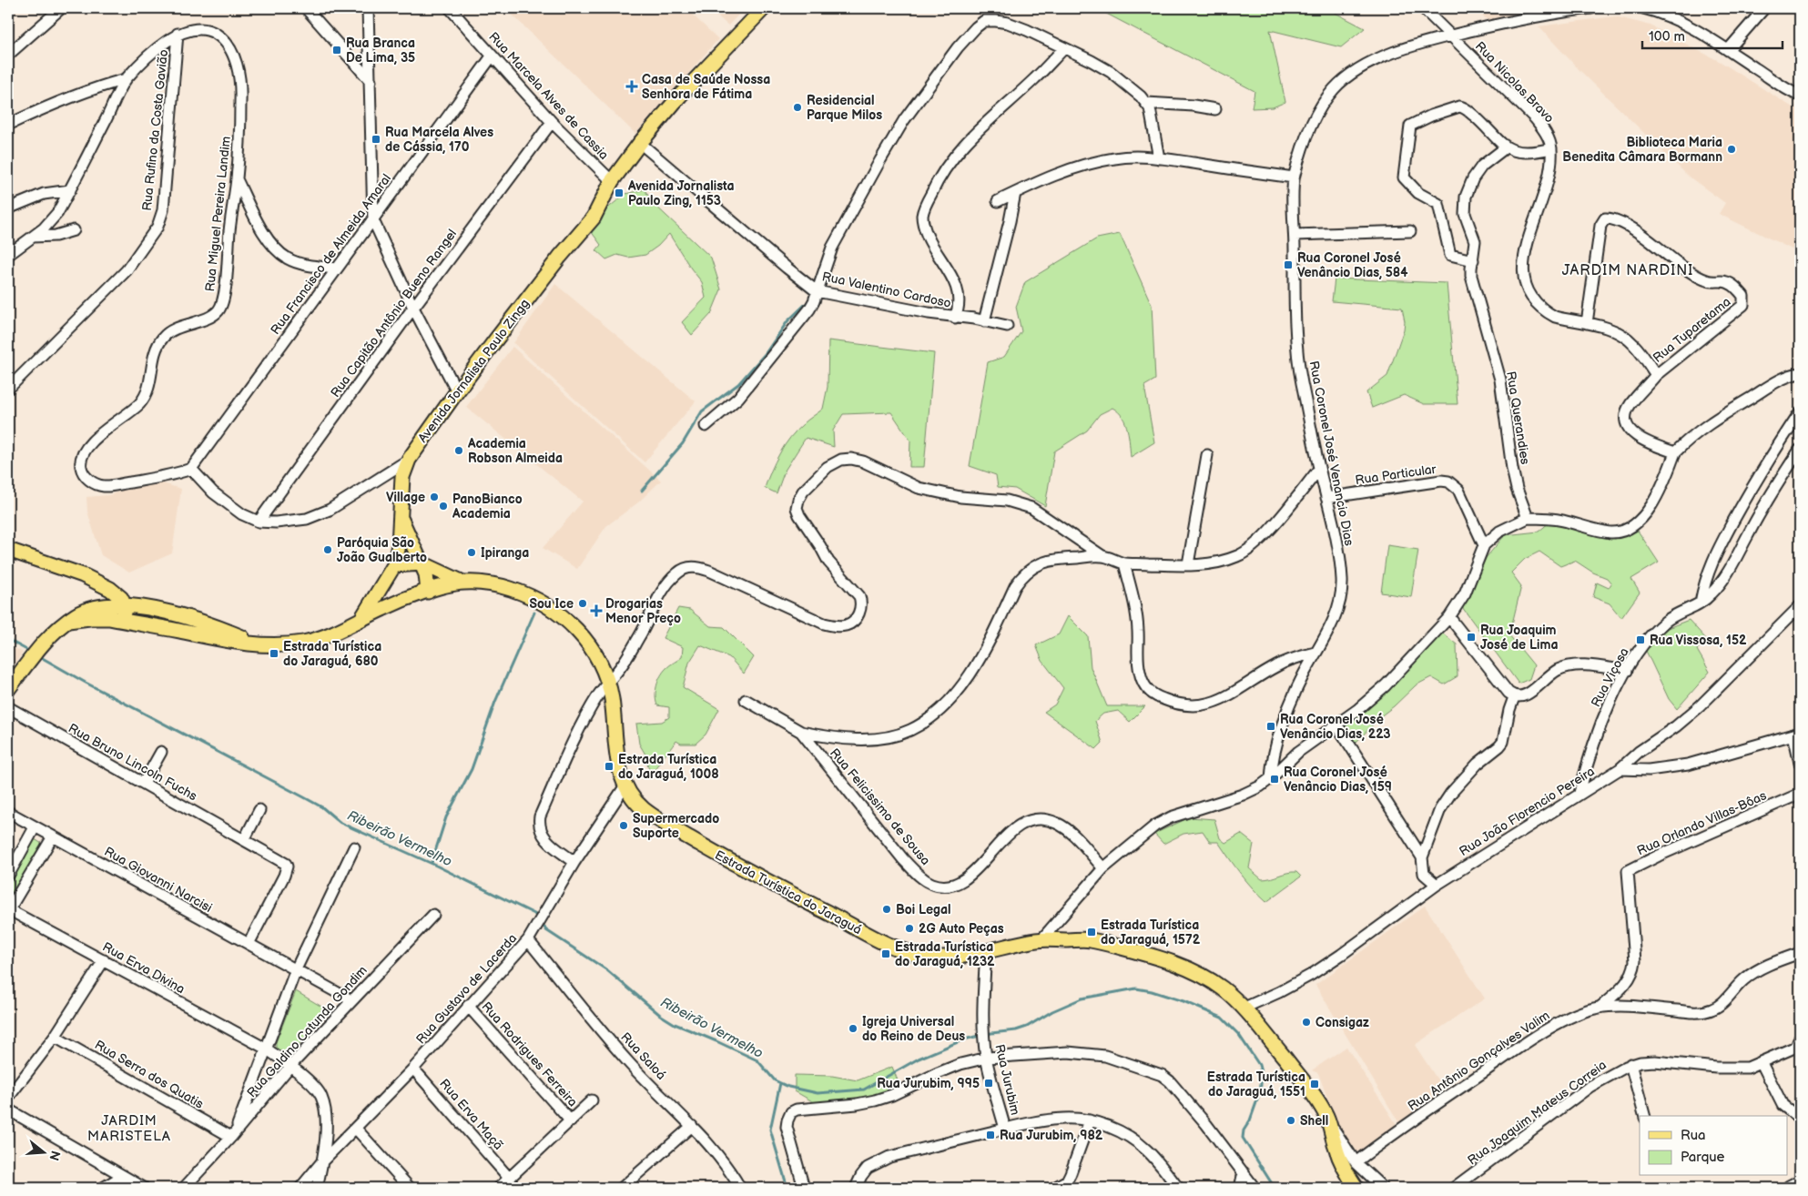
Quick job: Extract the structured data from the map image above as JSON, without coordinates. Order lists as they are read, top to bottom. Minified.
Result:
{"streets":{"main road":["Avenida Jornalista Paulo Zingg","Estrada Turística do Jaraguá"],"street":["Rua Nicolas Bravo","Rua Marcela Alves de Cassia","Rua Rufino da Costa Gavião","Rua Miguel Pereira Landim","Rua Francisco de Almeida Amaral","Rua Valentino Cardoso","Rua Capitão Antônio Bueno Rangel","Rua Tuparetama","Rua Querandies","Rua Coronel José Venancio Dias","Rua Particular","Rua Viçosa","Rua Bruno Lincoln Fuchs","Rua Felicissimo de Sousa","Rua João Florencio Pereira","Rua Orlando Villas-Bôas","Rua Giovanni Narcisi","Rua Erva Divina","Rua Gustavo de Lacerda","Rua Galdino Catunda Gondim","Rua Rodrigues Ferreira","Rua Saloá","Rua Antônio Gonçalves Valim","Rua Serra dos Quatis","Rua Jurubim","Rua Joaquim Mateus Correia","Rua Erva Maçã"]},"crossings":[["Rua Nicolas Bravo","Rua Tuparetama"],["Rua Nicolas Bravo","Rua Coronel José Venancio Dias"],["Rua Marcela Alves de Cassia","Rua Francisco de Almeida Amaral"],["Rua Marcela Alves de Cassia","Rua Capitão Antônio Bueno Rangel"],["Rua Marcela Alves de Cassia","Avenida Jornalista Paulo Zingg"],["Rua Rufino da Costa Gavião","Rua Miguel Pereira Landim"],["Rua Miguel Pereira Landim","Rua Francisco de Almeida Amaral"],["Rua Valentino Cardoso","Avenida Jornalista Paulo Zingg"],["Avenida Jornalista Paulo Zingg","Estrada Turística do Jaraguá"],["Rua Coronel José Venancio Dias","Rua Particular"],["Rua Viçosa","Rua João Florencio Pereira"],["Rua Bruno Lincoln Fuchs","Rua Giovanni Narcisi"],["Rua João Florencio Pereira","Estrada Turística do Jaraguá"],["Rua Orlando Villas-Bôas","Rua Antônio Gonçalves Valim"],["Rua Giovanni Narcisi","Rua Galdino Catunda Gondim"],["Estrada Turística do Jaraguá","Rua Gustavo de Lacerda"],["Estrada Turística do Jaraguá","Rua Jurubim"],["Rua Erva Divina","Rua Gustavo de Lacerda"],["Rua Erva Divina","Rua Galdino Catunda Gondim"],["Rua Gustavo de Lacerda","Rua Rodrigues Ferreira"],["Rua Gustavo de Lacerda","Rua Saloá"],["Rua Gustavo de Lacerda","Rua Erva Maçã"],["Rua Galdino Catunda Gondim","Rua Serra dos Quatis"]],"districts":["JARDIM NARDINI","JARDIM MARISTELA"],"water":["Ribeirão Vermelho"],"places":{"transit":["Rua Branca De Lima, 35","Rua Marcela Alves de Cássia, 170","Avenida Jornalista Paulo Zing, 1153","Rua Coronel José Venâncio Dias, 584","Rua Joaquim José de Lima","Rua Vissosa, 152","Estrada Turística do Jaraguá, 680","Rua Coronel José Venâncio Dias, 223","Estrada Turística do Jaraguá, 1008","Rua Coronel José Venâncio Dias, 159","Estrada Turística do Jaraguá, 1572","Estrada Turística do Jaraguá, 1232","Rua Jurubim, 995","Estrada Turística do Jaraguá, 1551","Rua Jurubim, 982"],"health":["Casa de Saúde Nossa Senhora de Fátima","Drogarias Menor Preço"],"other":["Residencial Parque Milos","Biblioteca Maria Benedita Câmara Bormann","Academia Robson Almeida","Village","PanoBianco Academia","Paróquia São João Gualberto","Ipiranga","Sou Ice","Supermercado Suporte","Boi Legal","2G Auto Peças","Consigaz","Igreja Universal do Reino de Deus","Shell"]},"legend":["Rua","Parque"],"scale_bar":"100 m","north":"right"}
